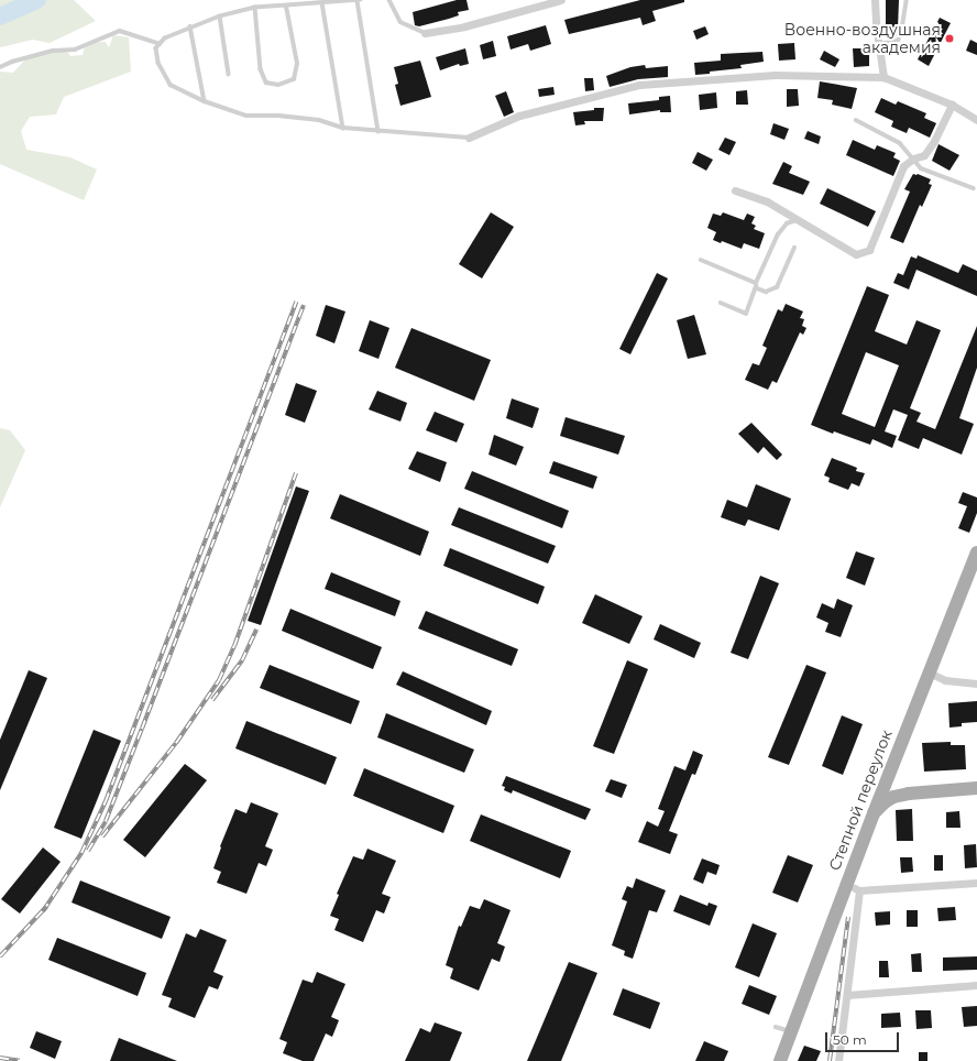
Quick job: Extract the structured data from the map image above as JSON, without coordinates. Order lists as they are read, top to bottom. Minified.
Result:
{"streets":{"main road":["Степной переулок"]},"places":["Военно-воздушная академия"],"scale_bar":"50 m"}
